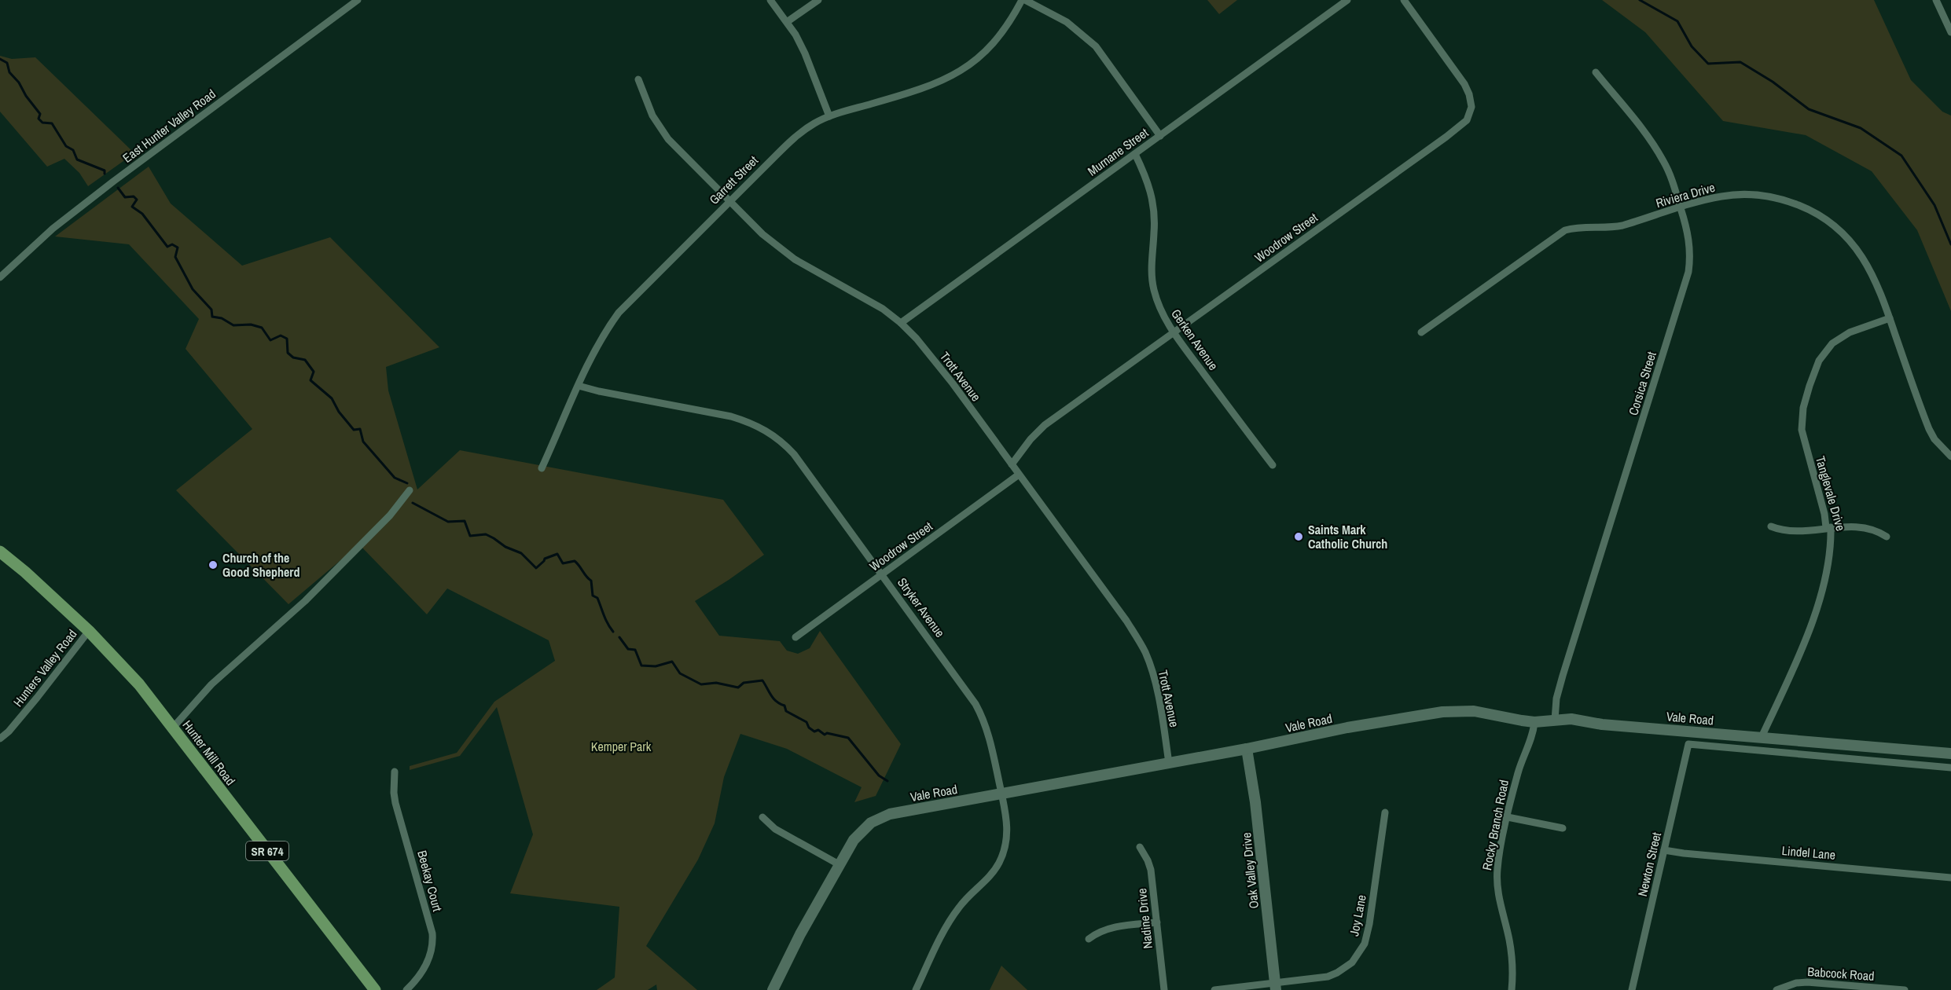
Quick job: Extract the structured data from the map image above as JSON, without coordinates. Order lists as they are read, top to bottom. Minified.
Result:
{"streets":{"main road":["Vale Road","Hunter Mill Road","SR 674","Oak Valley Drive"],"street":["East Hunter Valley Road","Murnane Street","Garrett Street","Riviera Drive","Woodrow Street","Gerken Avenue","Trott Avenue","Corsica Street","Tanglevale Drive","Stryker Avenue","Hunters Valley Road","Rocky Branch Road","Lindel Lane","Newton Street","Beekay Court","Joy Lane","Nadine Drive","Babcock Road"]},"crossings":[["Murnane Street","Gerken Avenue"],["Murnane Street","Trott Avenue"],["Garrett Street","Trott Avenue"],["Garrett Street","Stryker Avenue"],["Riviera Drive","Corsica Street"],["Riviera Drive","Tanglevale Drive"],["Woodrow Street","Gerken Avenue"],["Woodrow Street","Trott Avenue"],["Woodrow Street","Stryker Avenue"],["Trott Avenue","Vale Road"],["Corsica Street","Vale Road"],["Tanglevale Drive","Vale Road"],["Stryker Avenue","Vale Road"],["Hunters Valley Road","Hunter Mill Road"],["Vale Road","Rocky Branch Road"],["Vale Road","Newton Street"],["Vale Road","Oak Valley Drive"],["Lindel Lane","Newton Street"],["Oak Valley Drive","Joy Lane"]],"parks":["Kemper Park"],"places":["Saints Mark Catholic Church","Church of the Good Shepherd"]}
